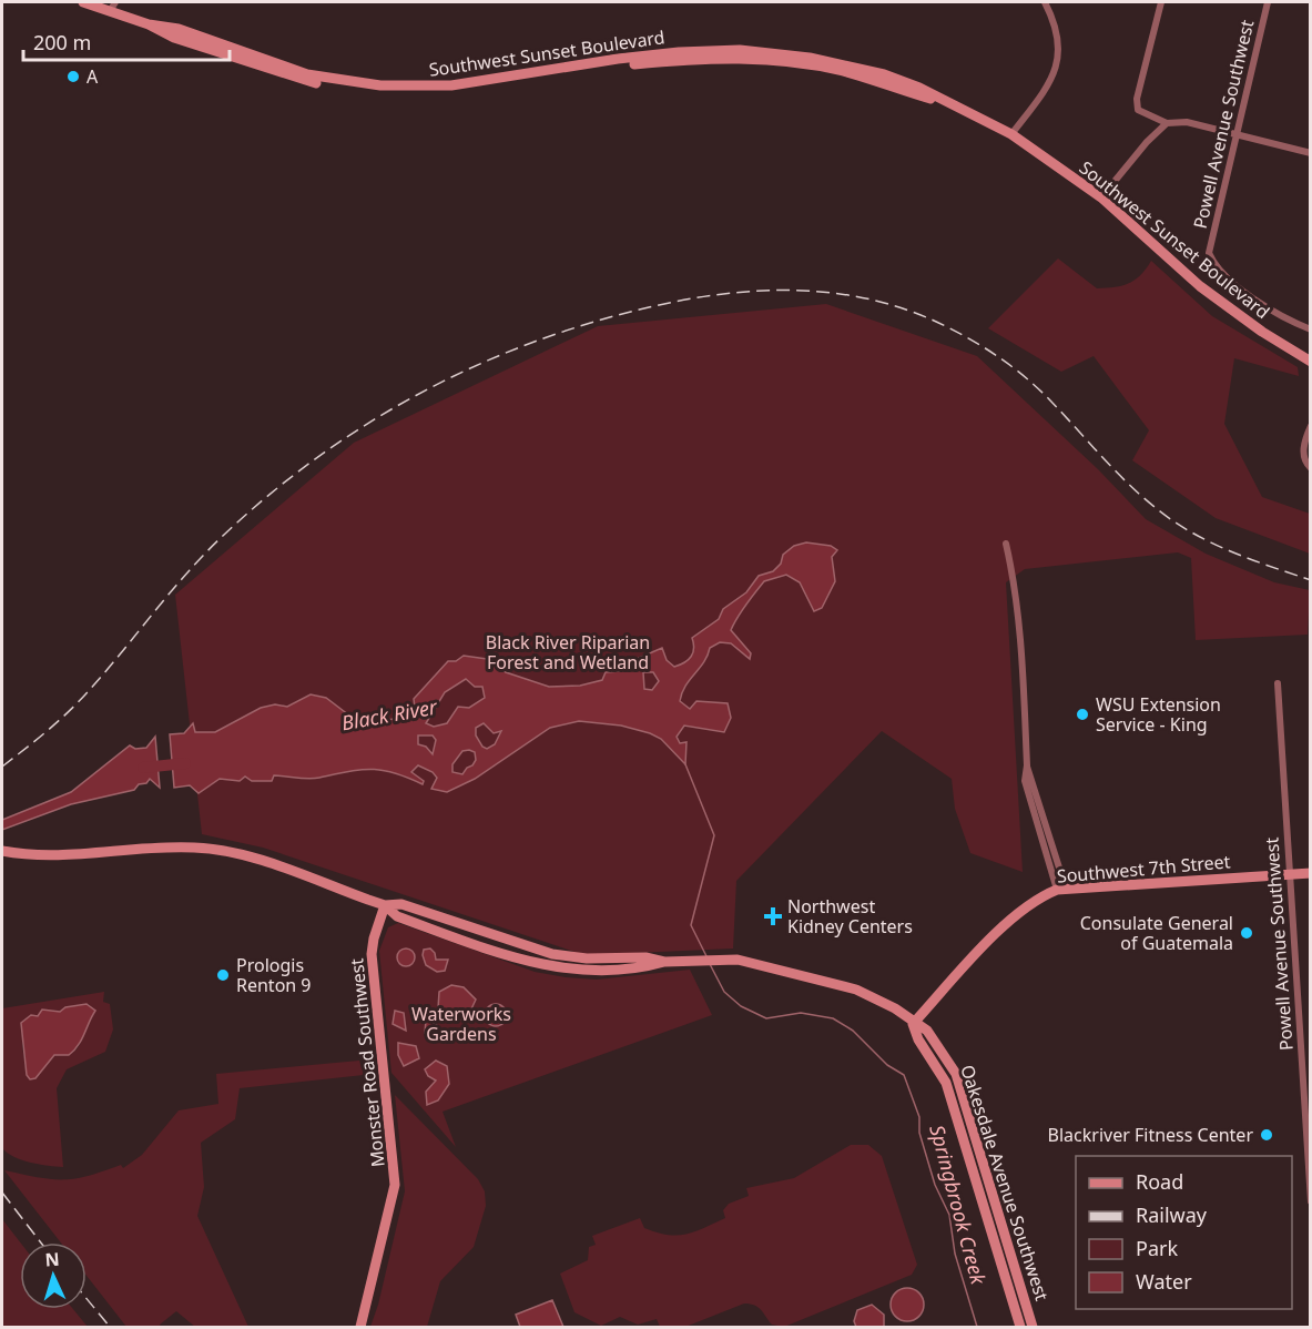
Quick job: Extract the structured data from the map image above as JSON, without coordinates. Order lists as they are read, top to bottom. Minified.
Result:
{"streets":{"street":["Southwest Sunset Boulevard","Powell Avenue Southwest","Southwest 7th Street","Monster Road Southwest","Oakesdale Avenue Southwest"]},"crossings":[["Powell Avenue Southwest","Southwest 7th Street"],["Southwest 7th Street","Oakesdale Avenue Southwest"],["Monster Road Southwest","Oakesdale Avenue Southwest"]],"water":["Black River","Springbrook Creek"],"parks":["Black River Riparian Forest and Wetland","Waterworks Gardens"],"places":{"other":["A","WSU Extension Service - King","Consulate General of Guatemala","Prologis Renton 9","Blackriver Fitness Center"],"health":["Northwest Kidney Centers"]},"legend":["Road","Railway","Park","Water"],"scale_bar":"200 m","north":"top"}
